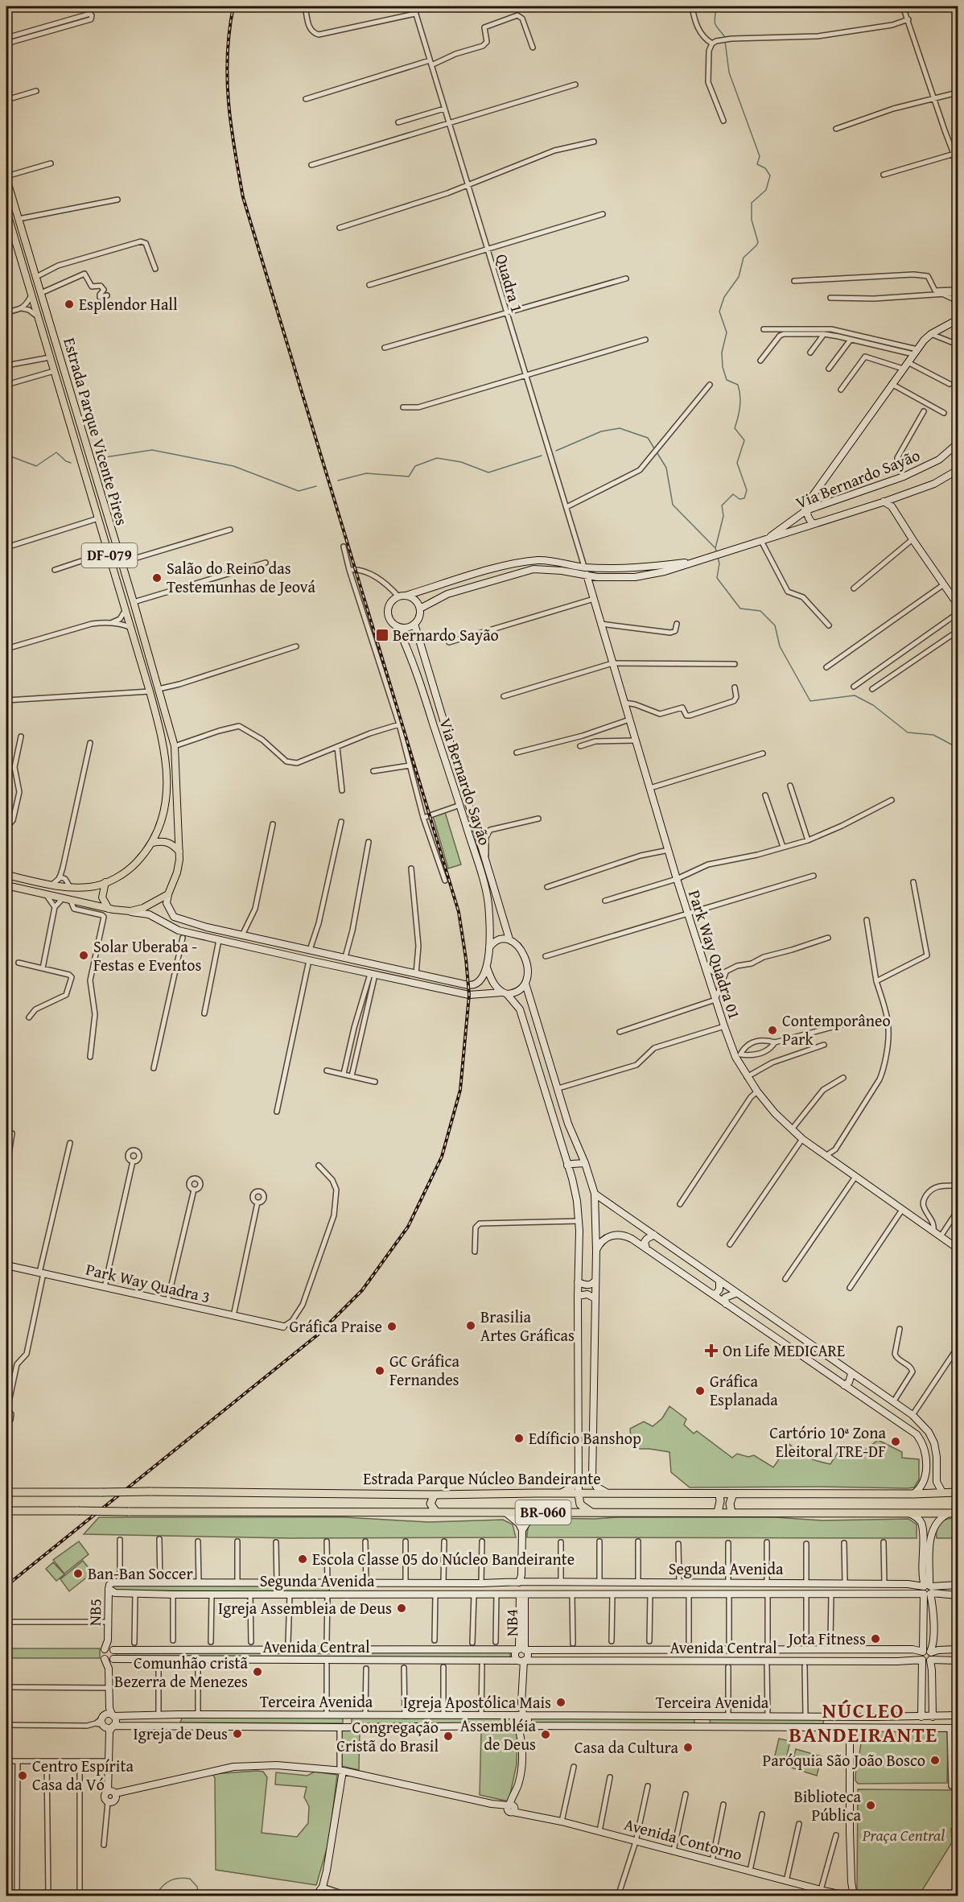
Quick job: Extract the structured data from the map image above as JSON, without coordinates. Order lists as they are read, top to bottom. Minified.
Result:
{"streets":{"highway":["Estrada Parque Núcleo Bandeirante","BR-060"],"main road":["Estrada Parque Vicente Pires","DF-079"],"street":["Quadra 1","Via Bernardo Sayão","Park Way Quadra 01","Park Way Quadra 3","Segunda Avenida","NB5","NB4","Avenida Central","Terceira Avenida","Avenida Contorno"]},"crossings":[["Quadra 1","Via Bernardo Sayão"],["Via Bernardo Sayão","Park Way Quadra 01"],["Segunda Avenida","NB5"],["Segunda Avenida","NB4"],["NB5","Avenida Central"],["NB4","Avenida Central"]],"districts":["NÚCLEO BANDEIRANTE"],"parks":["Praça Central"],"places":{"other":["Esplendor Hall","Salão do Reino das Testemunhas de Jeová","Solar Uberaba - Festas e Eventos","Contemporâneo Park","Brasilia Artes Gráficas","Gráfica Praise","GC Gráfica Fernandes","Gráfica Esplanada","Edíficio Banshop","Cartório 10ª Zona Eleitoral TRE-DF","Escola Classe 05 do Núcleo Bandeirante","Ban-Ban Soccer","Igreja Assembleia de Deus","Jota Fitness","Comunhão cristã Bezerra de Menezes","Igreja Apostólica Mais","Igreja de Deus","Assembléia de Deus","Congregação Cristã do Brasil","Casa da Cultura","Paróquia São João Bosco","Centro Espírita Casa da Vó","Biblioteca Pública"],"transit":["Bernardo Sayão"],"health":["On Life MEDICARE"]}}
